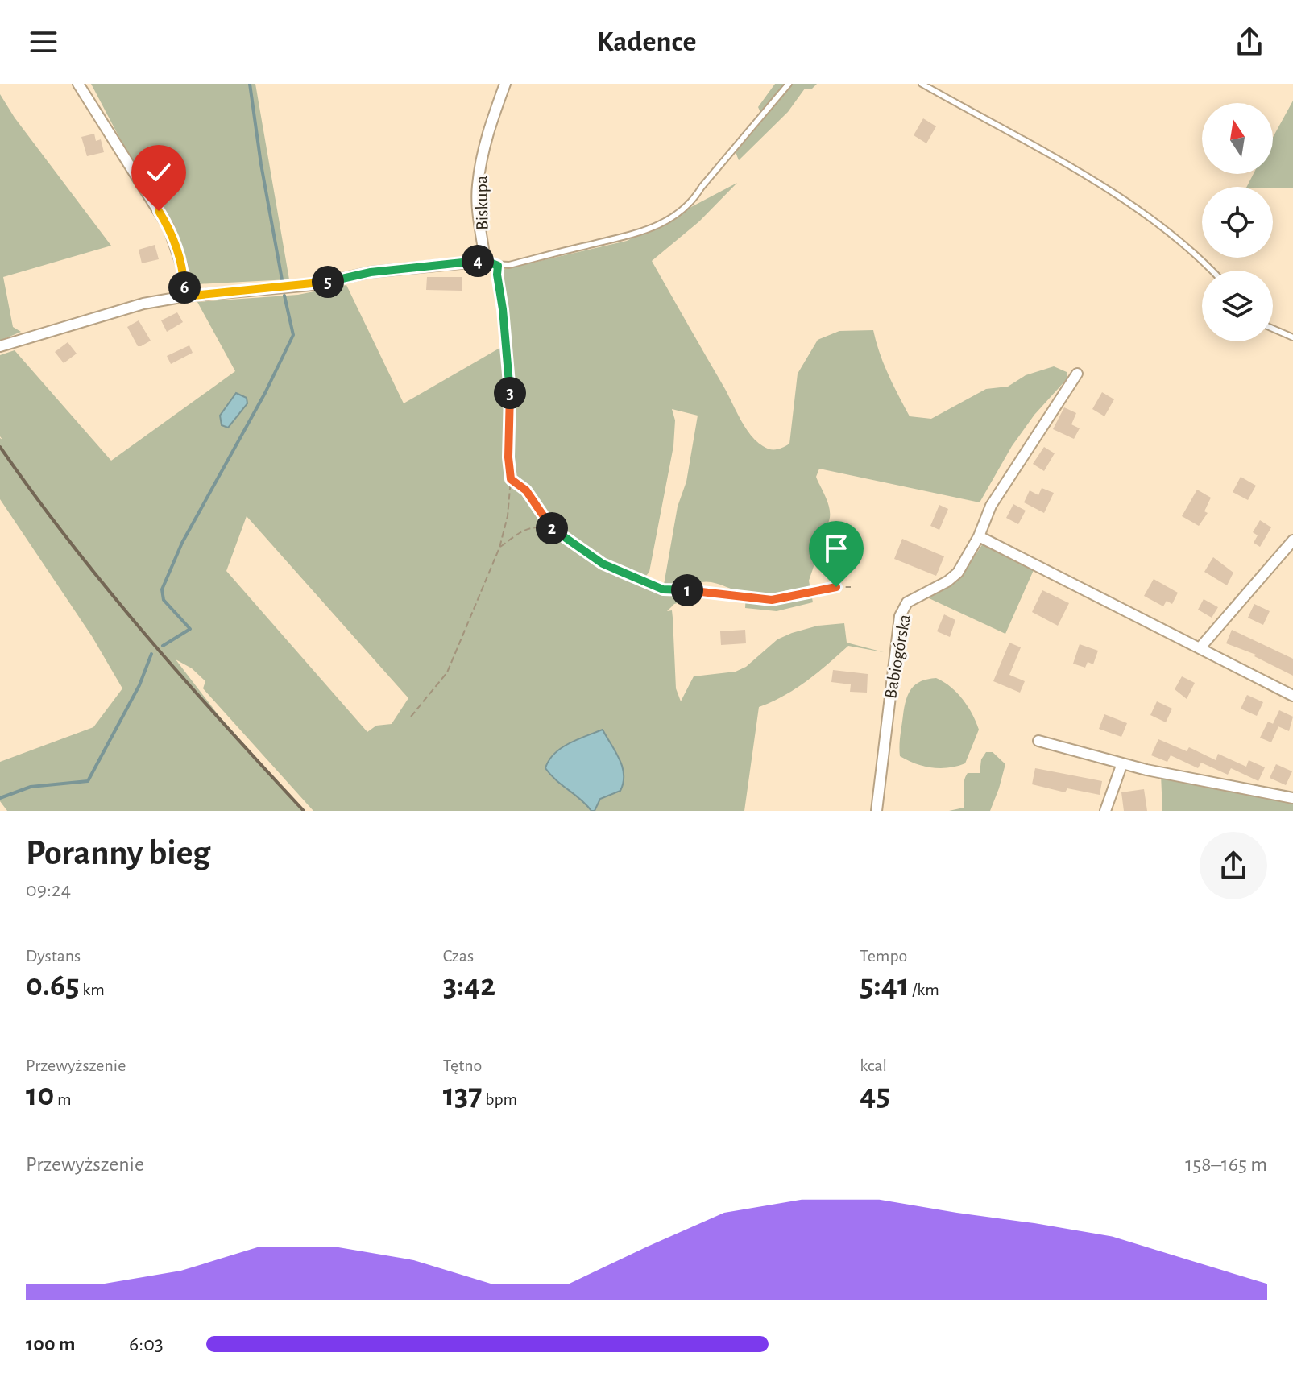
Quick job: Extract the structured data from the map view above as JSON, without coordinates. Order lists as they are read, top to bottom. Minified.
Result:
{"streets":{"street":["Biskupa","Babiogórska"]},"north":"top","page":{"header":"Kadence","pins":["4","5","6","3","2","1"],"heading":["Poranny bieg","09:24"],"stats":[["Dystans","0.65 km"],["Czas","3:42"],["Tempo","5:41 /km"],["Przewyższenie","10 m"],["Tętno","137 bpm"],["kcal","45"]],"chart":["Przewyższenie","158–165 m"],"list":[{"name":"100 m","note":"6:03"}]}}
